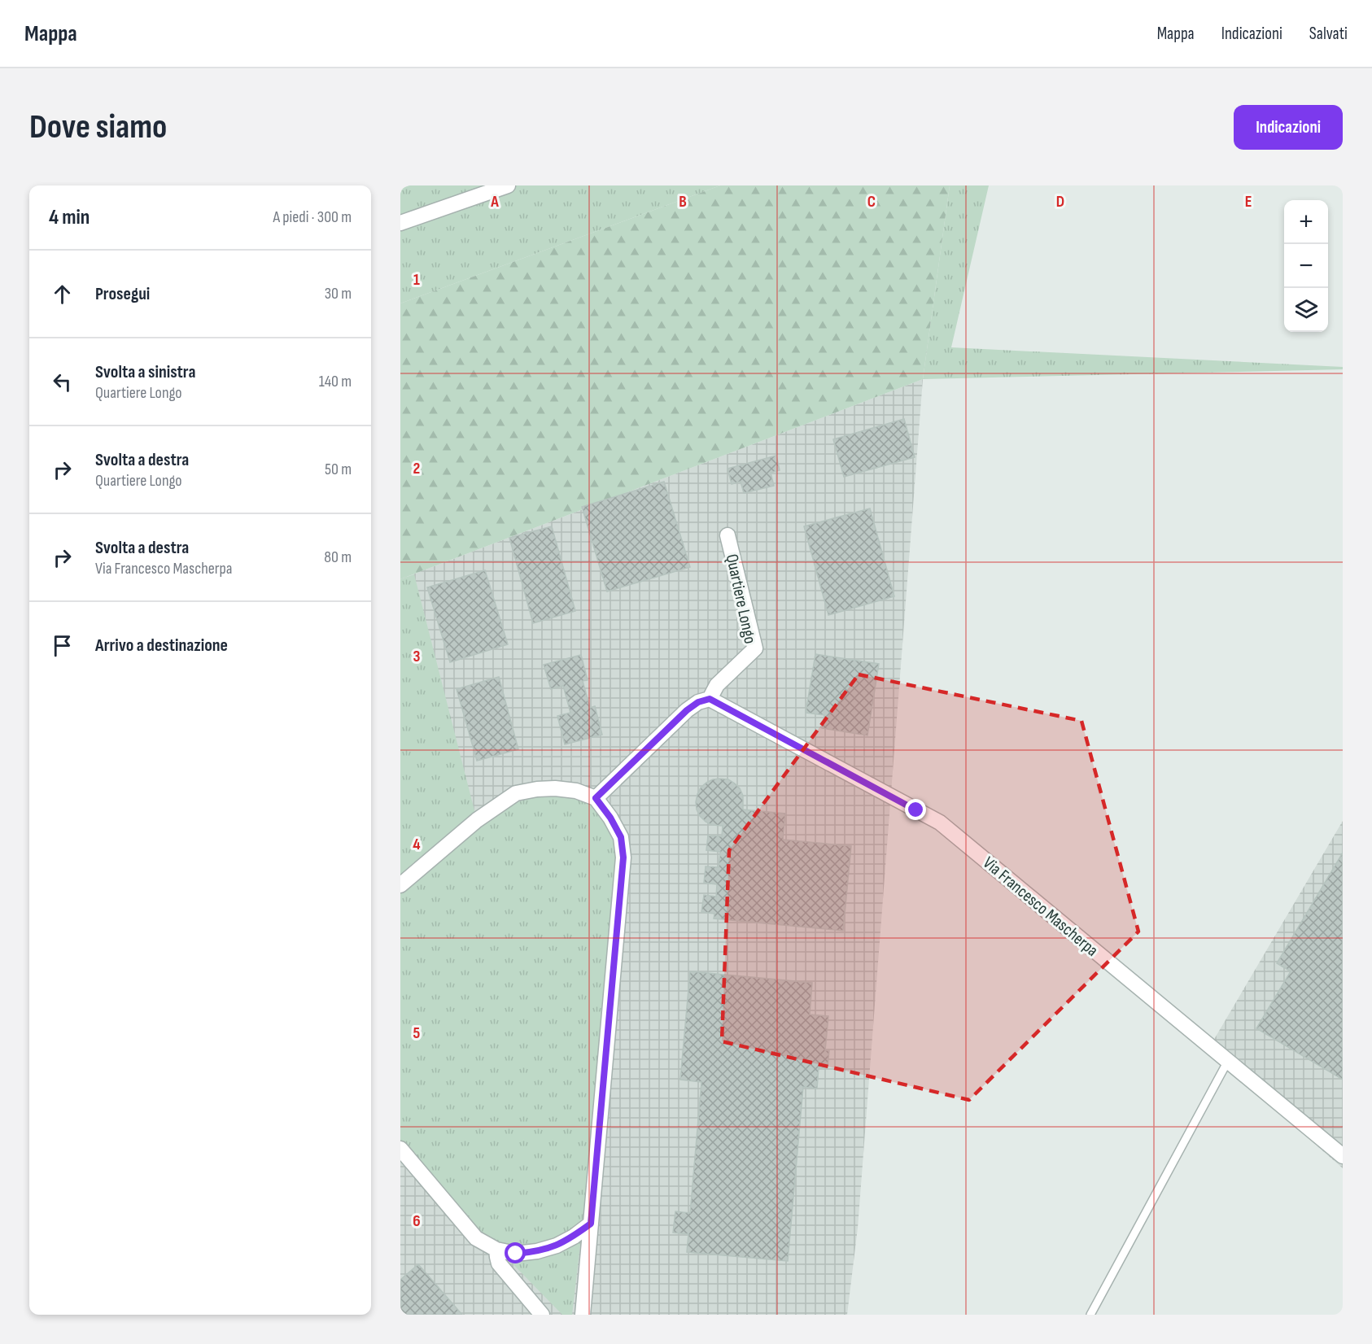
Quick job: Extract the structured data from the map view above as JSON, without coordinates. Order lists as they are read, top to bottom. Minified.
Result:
{"streets":{"street":["Quartiere Longo","Via Francesco Mascherpa"]},"crossings":[["Quartiere Longo","Via Francesco Mascherpa"]],"page":{"header":"Mappa","nav":["Mappa","Indicazioni","Salvati"],"buttons":"Indicazioni","title":"Dove siamo","heading":["4 min","A piedi · 300 m"],"map_buttons":["+","−"],"list":[["Prosegui","30 m"],["Svolta a sinistra","Quartiere Longo","140 m"],["Svolta a destra","Quartiere Longo","50 m"],["Svolta a destra","Via Francesco Mascherpa","80 m"],"Arrivo a destinazione"]},"grid":{"columns":["A","B","C","D","E"],"rows":["1","2","3","4","5","6"]}}
